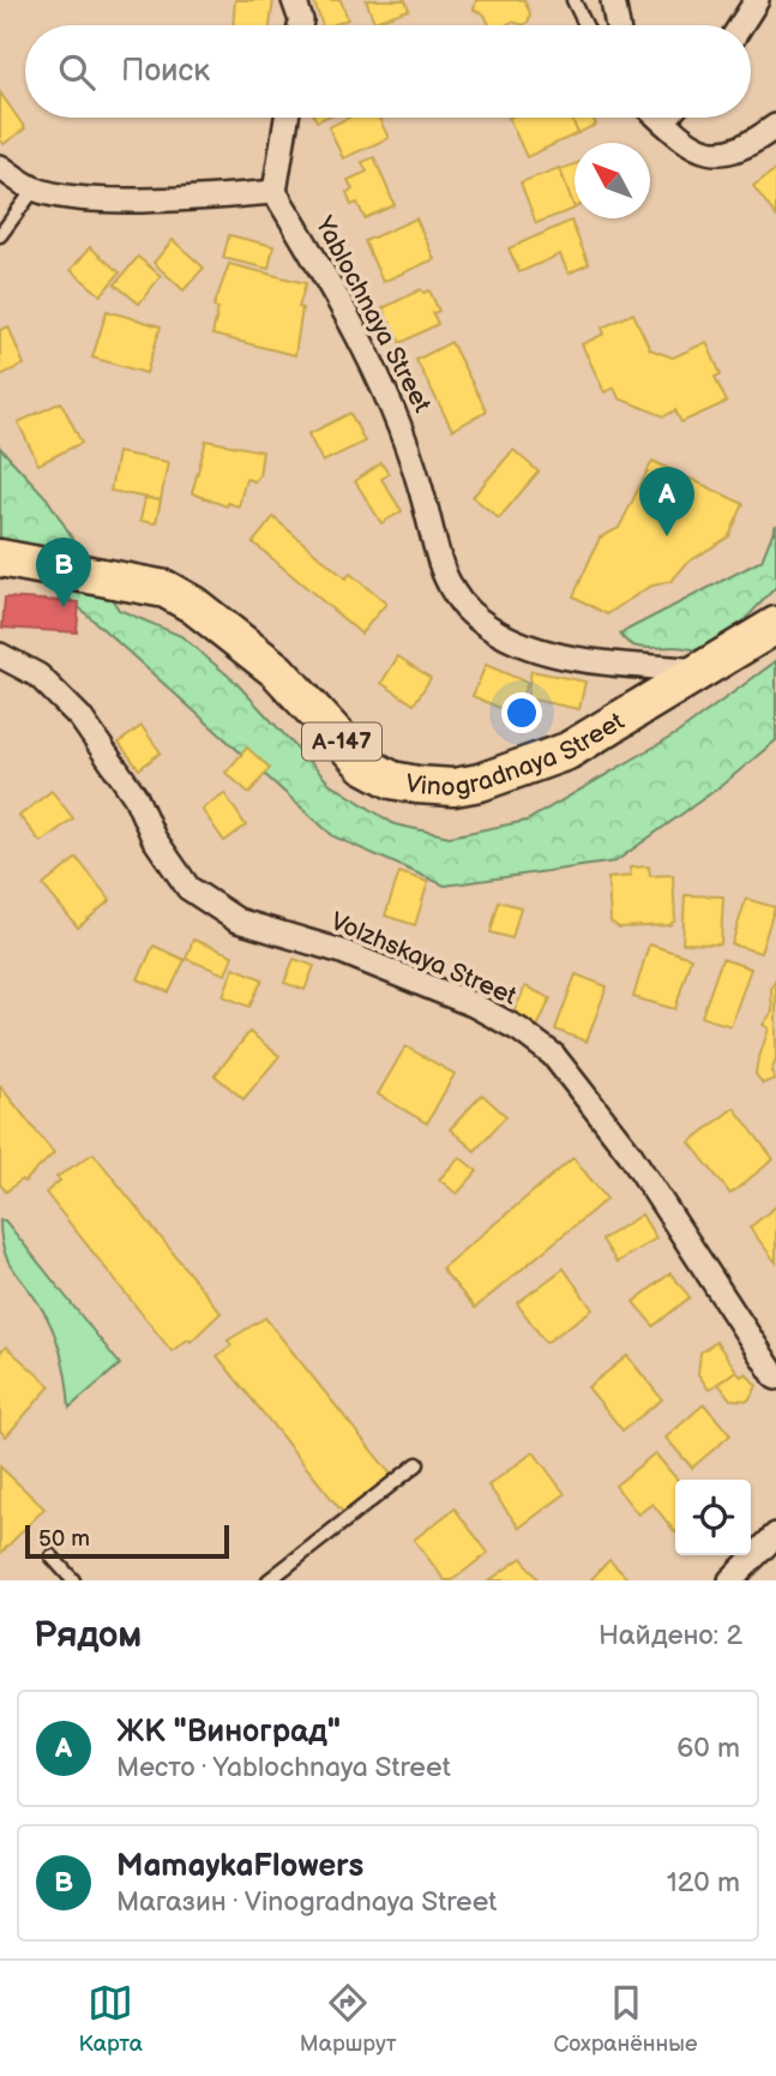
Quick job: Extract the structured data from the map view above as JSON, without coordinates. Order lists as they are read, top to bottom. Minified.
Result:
{"streets":{"main road":["А-147","Vinogradnaya Street"],"street":["Yablochnaya Street","Volzhskaya Street"]},"crossings":[["Yablochnaya Street","Vinogradnaya Street"]],"scale_bar":"50 m","north":"top left","page":{"search":"Поиск","pins":["A","B"],"scale":"50 m","heading":["Рядом","Найдено: 2"],"list":[{"mark":"A","name":"ЖК \"Виноград\"","note":"Место · Yablochnaya Street","value":"60 m"},{"mark":"B","name":"MamaykaFlowers","note":"Магазин · Vinogradnaya Street","value":"120 m"}],"nav":["Карта","Маршрут","Сохранённые"]}}
